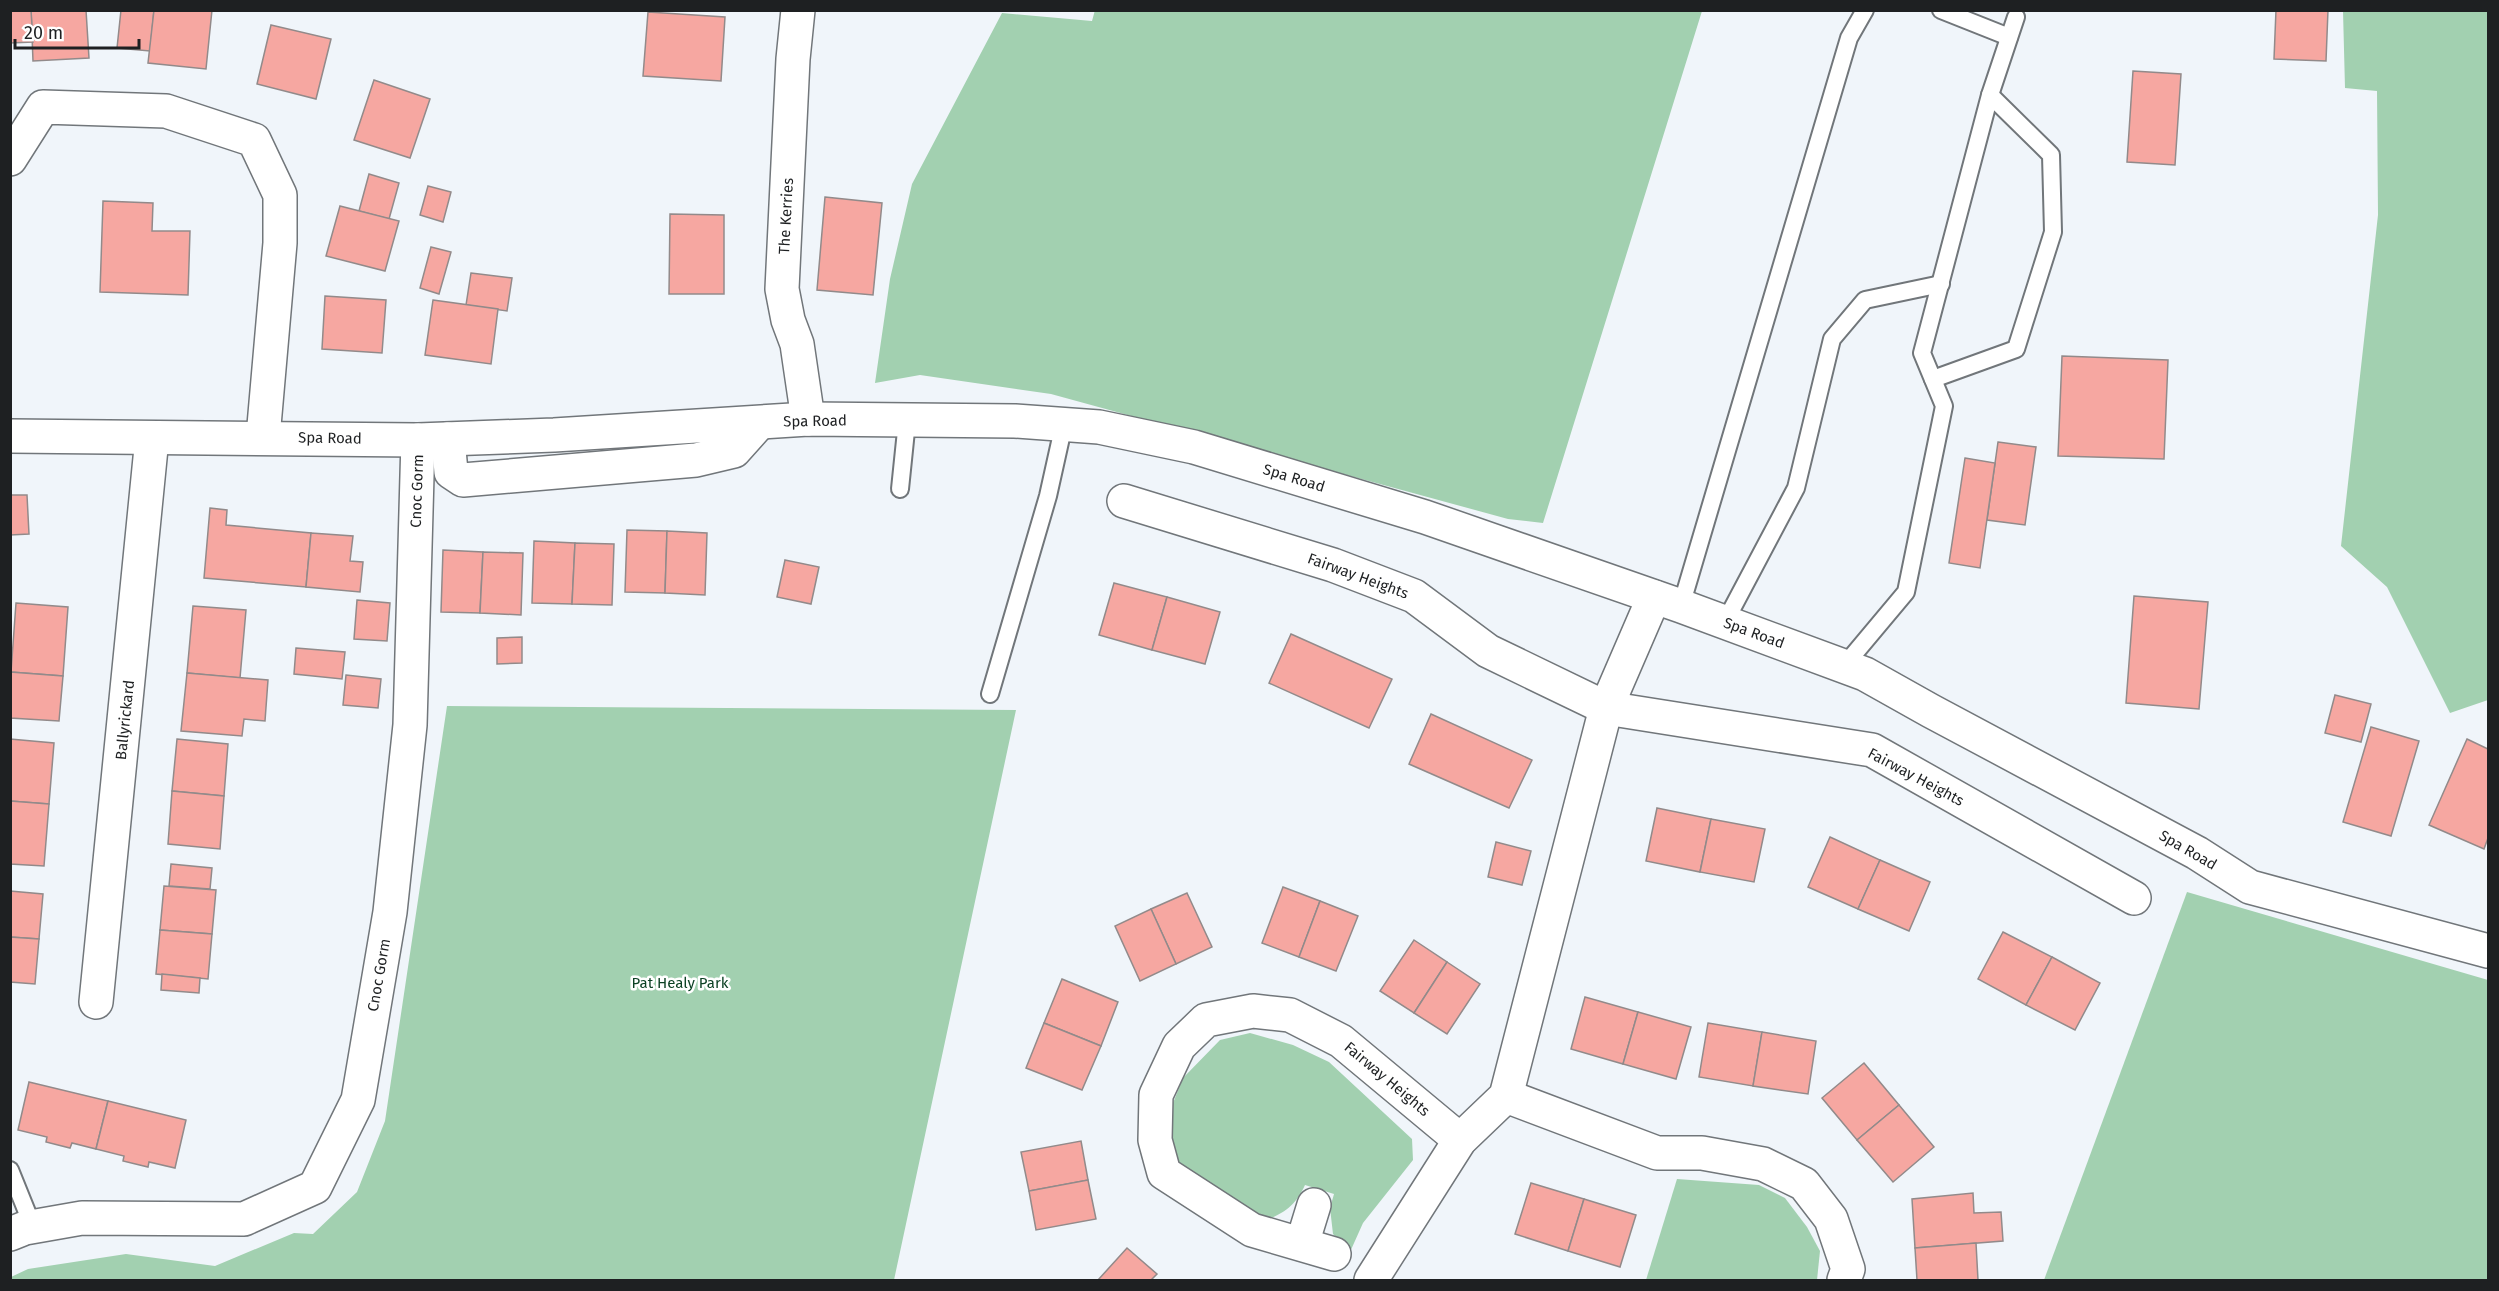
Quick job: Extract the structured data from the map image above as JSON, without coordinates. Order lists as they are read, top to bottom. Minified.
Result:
{"streets":{"street":["The Kerries","Spa Road","Cnoc Gorm","Fairway Heights","Ballyrickard"]},"crossings":[["The Kerries","Spa Road"],["Spa Road","Cnoc Gorm"],["Spa Road","Ballyrickard"]],"parks":["Pat Healy Park"],"scale_bar":"20 m"}
